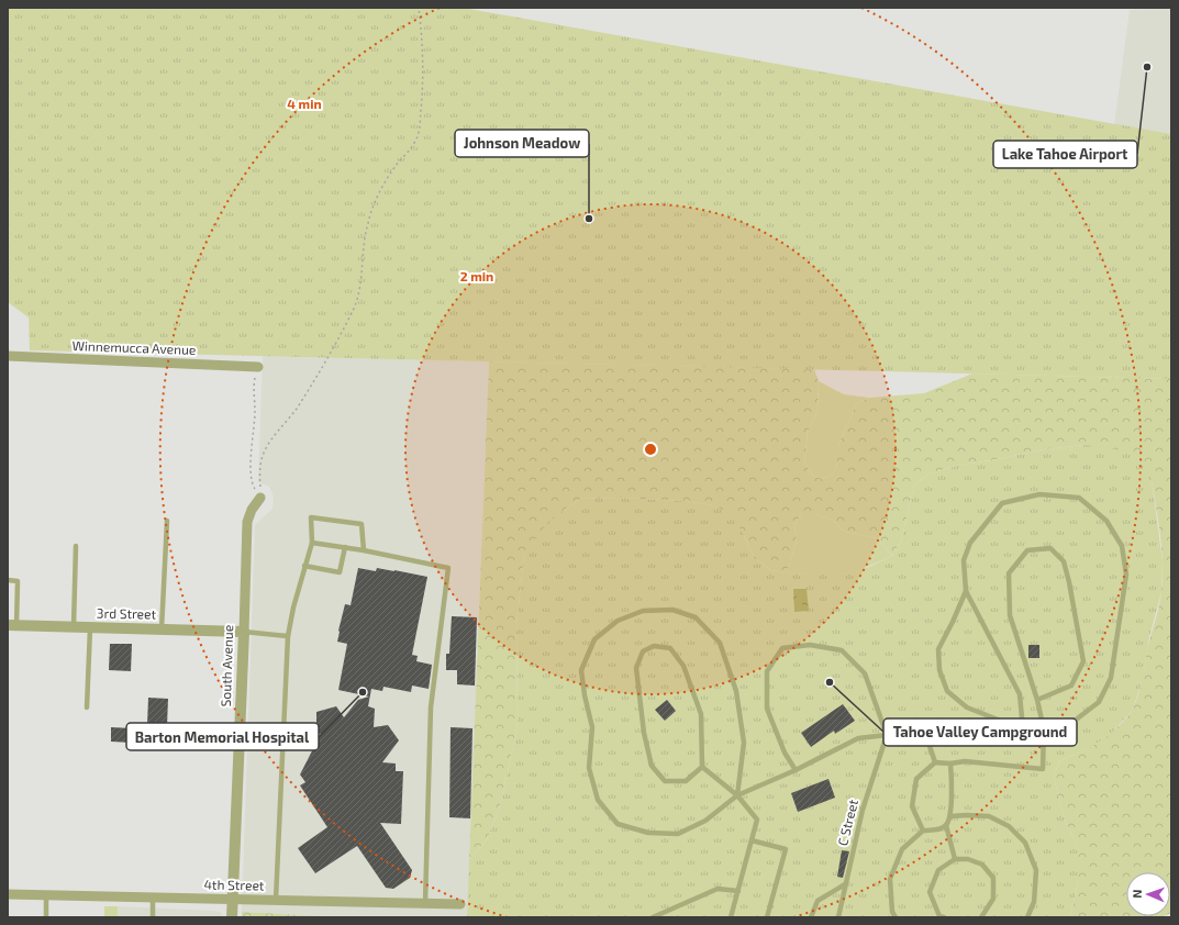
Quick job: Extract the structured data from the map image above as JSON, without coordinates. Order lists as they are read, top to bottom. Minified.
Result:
{"streets":{"street":["Winnemucca Avenue","3rd Street","South Avenue","4th Street"],"lane":["C Street"]},"crossings":[["3rd Street","South Avenue"],["South Avenue","4th Street"]],"places":["Lake Tahoe Airport","Johnson Meadow","Tahoe Valley Campground","Barton Memorial Hospital"],"north":"left","rings":["4 min","2 min"]}
